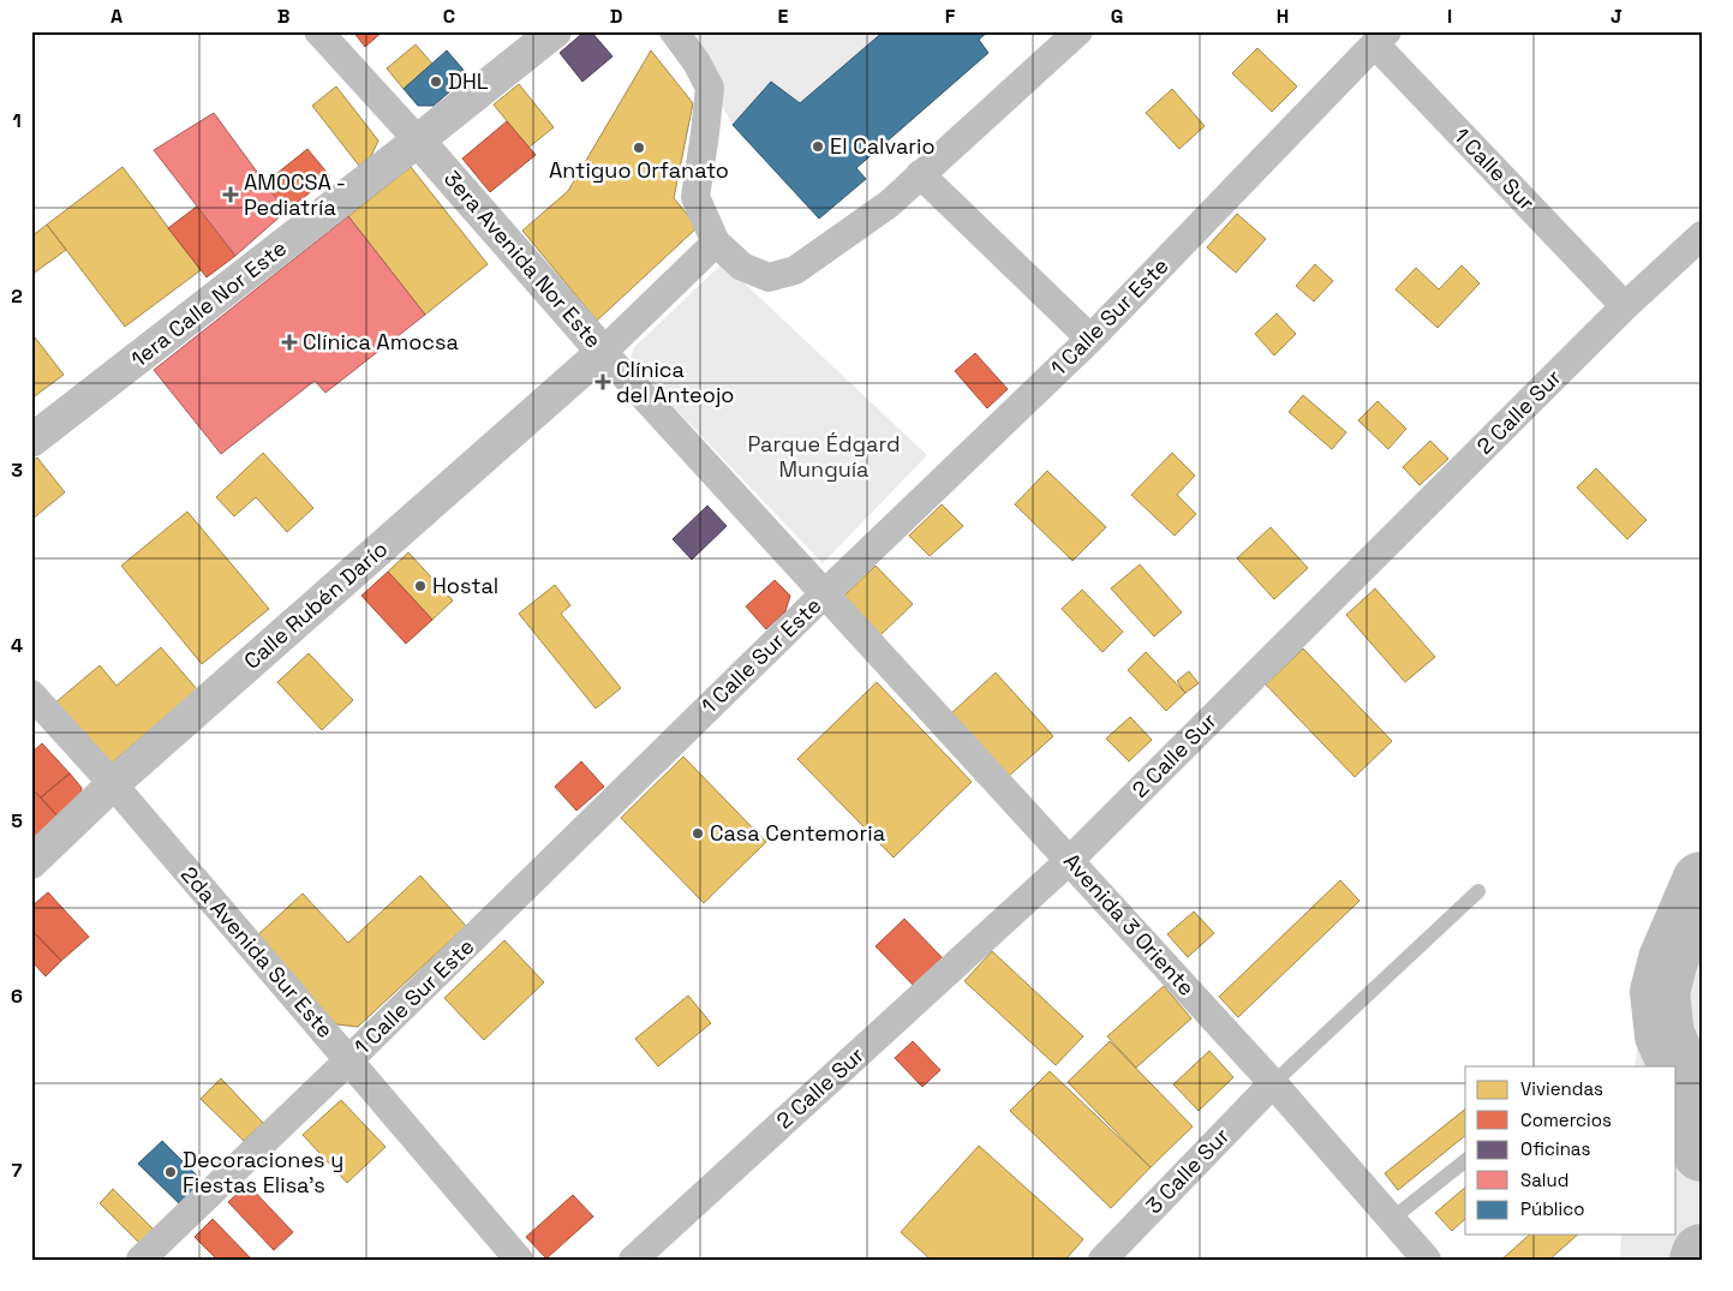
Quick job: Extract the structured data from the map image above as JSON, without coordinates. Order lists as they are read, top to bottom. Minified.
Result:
{"streets":{"street":["1 Calle Sur","3era Avenida Nor Este","1era Calle Nor Este","1 Calle Sur Este","2 Calle Sur","Calle Rubén Darío","Avenida 3 Oriente","2da Avenida Sur Este","3 Calle Sur"]},"crossings":[["1 Calle Sur","1 Calle Sur Este"],["1 Calle Sur","2 Calle Sur"],["3era Avenida Nor Este","1era Calle Nor Este"],["3era Avenida Nor Este","1 Calle Sur Este"],["3era Avenida Nor Este","Calle Rubén Darío"],["3era Avenida Nor Este","Avenida 3 Oriente"],["1 Calle Sur Este","Avenida 3 Oriente"],["1 Calle Sur Este","2da Avenida Sur Este"],["2 Calle Sur","Avenida 3 Oriente"],["Calle Rubén Darío","2da Avenida Sur Este"],["Avenida 3 Oriente","3 Calle Sur"]],"parks":["Parque Édgard Munguía"],"places":{"other":["DHL","El Calvario","Antiguo Orfanato","Hostal","Casa Centemoria","Decoraciones y Fiestas Elisa's"],"health":["AMOCSA - Pediatría","Clínica Amocsa","Clínica del Anteojo"]},"legend":["Viviendas","Comercios","Oficinas","Salud","Público"],"grid":{"columns":["A","B","C","D","E","F","G","H","I","J"],"rows":["1","2","3","4","5","6","7"]}}
